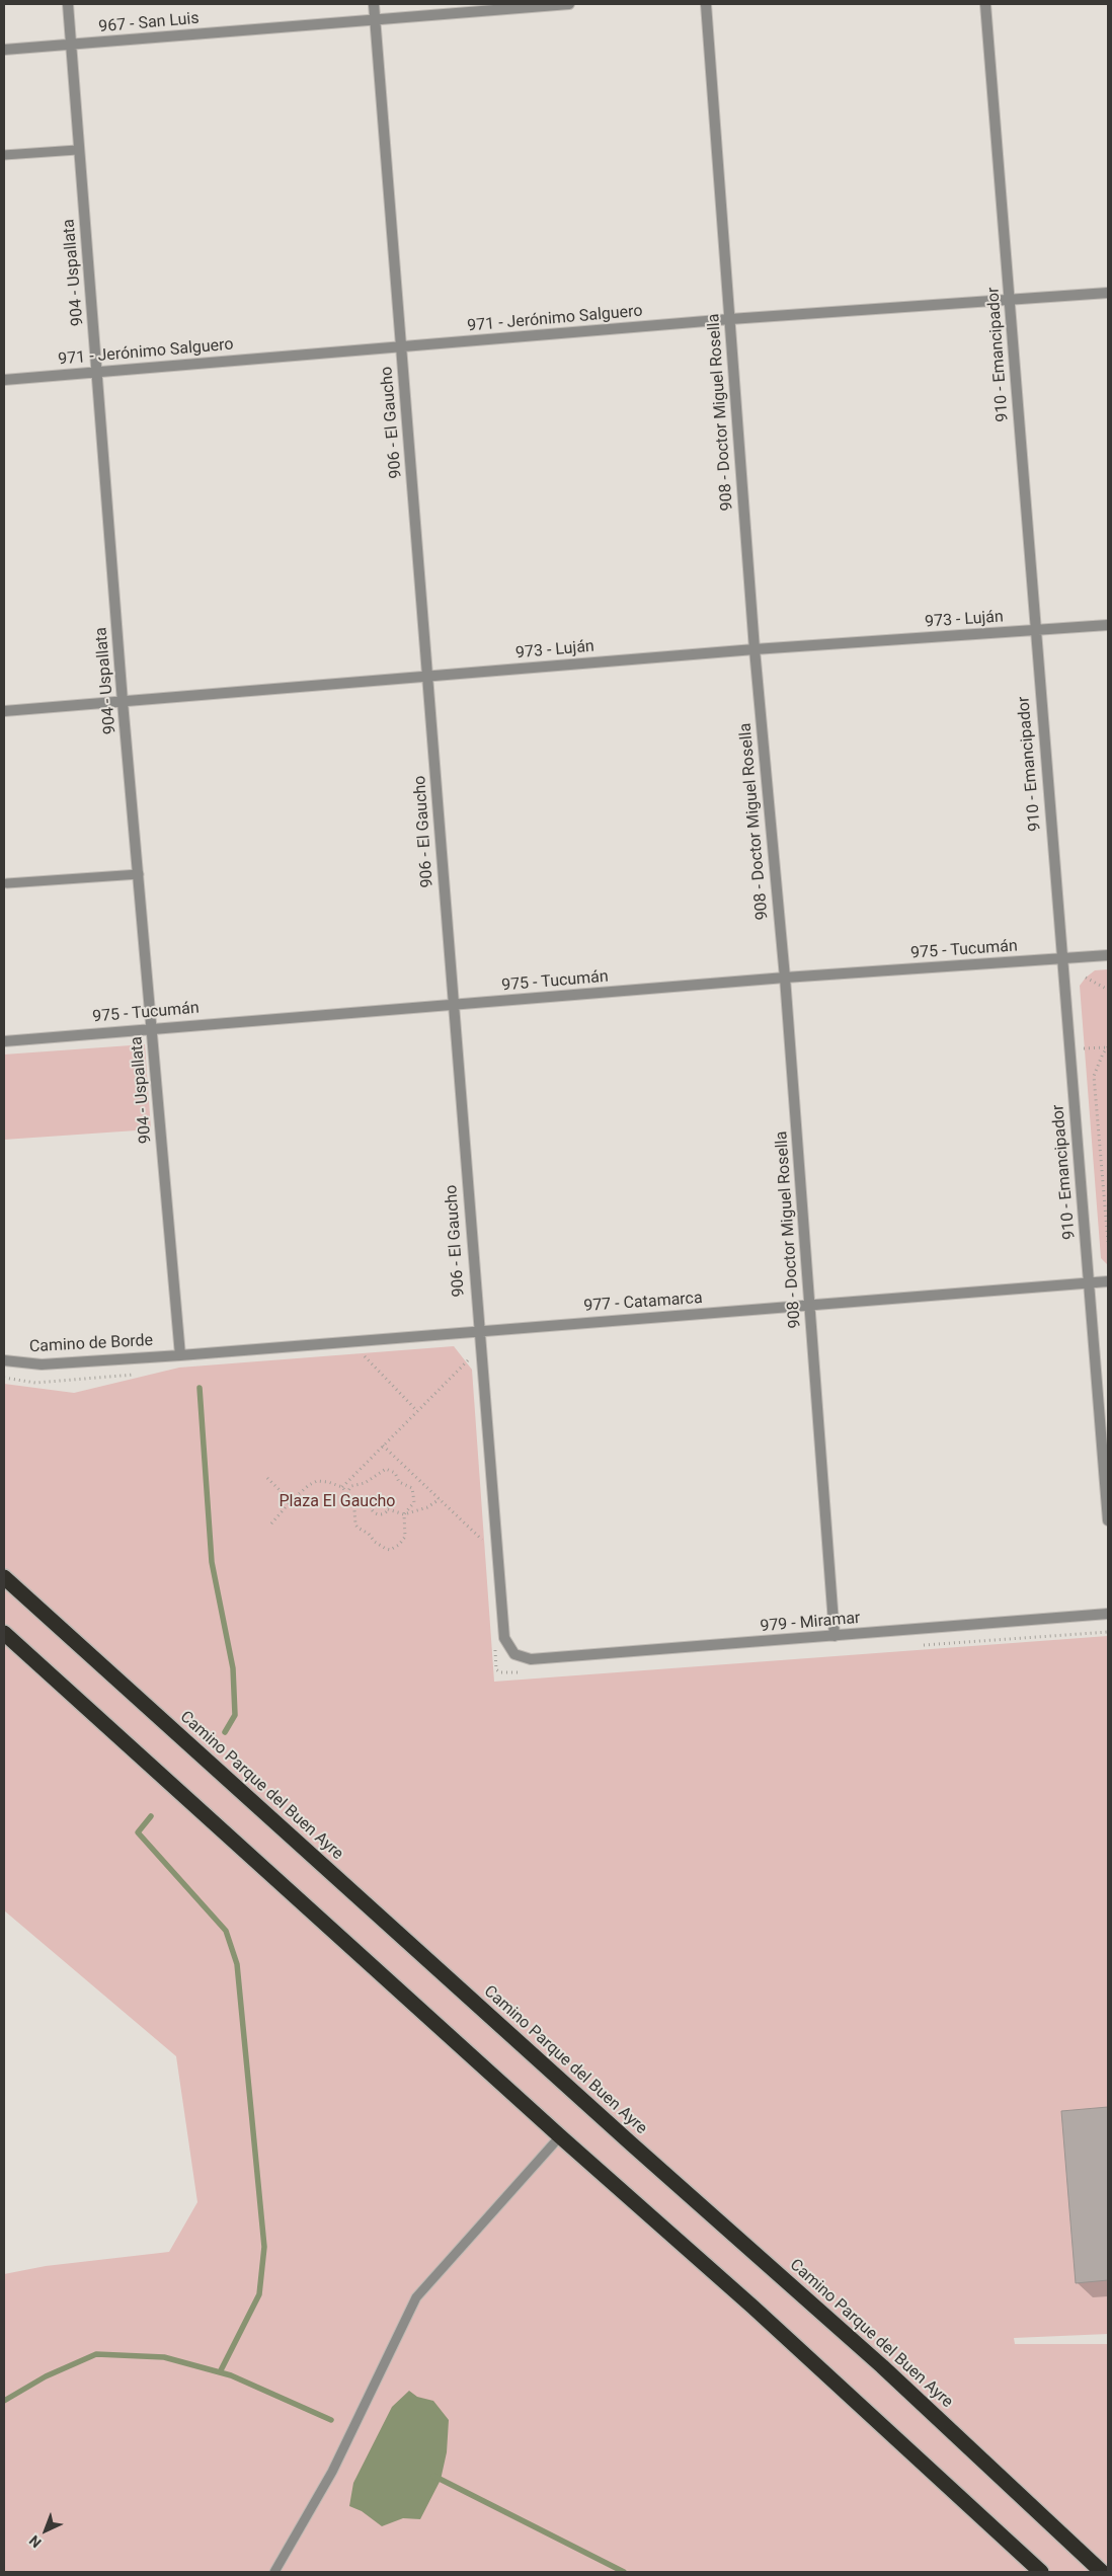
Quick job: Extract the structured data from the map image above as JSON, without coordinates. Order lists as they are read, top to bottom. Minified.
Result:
{"streets":{"highway":["Camino Parque del Buen Ayre"],"street":["967 - San Luis","904 - Uspallata","971 - Jerónimo Salguero","910 - Emancipador","908 - Doctor Miguel Rosella","906 - El Gaucho","973 - Luján","975 - Tucumán","977 - Catamarca","Camino de Borde","979 - Miramar"]},"crossings":[["967 - San Luis","904 - Uspallata"],["967 - San Luis","906 - El Gaucho"],["904 - Uspallata","971 - Jerónimo Salguero"],["904 - Uspallata","973 - Luján"],["904 - Uspallata","975 - Tucumán"],["904 - Uspallata","977 - Catamarca"],["904 - Uspallata","Camino de Borde"],["971 - Jerónimo Salguero","910 - Emancipador"],["971 - Jerónimo Salguero","908 - Doctor Miguel Rosella"],["971 - Jerónimo Salguero","906 - El Gaucho"],["910 - Emancipador","973 - Luján"],["910 - Emancipador","975 - Tucumán"],["910 - Emancipador","977 - Catamarca"],["908 - Doctor Miguel Rosella","973 - Luján"],["908 - Doctor Miguel Rosella","975 - Tucumán"],["908 - Doctor Miguel Rosella","977 - Catamarca"],["908 - Doctor Miguel Rosella","979 - Miramar"],["906 - El Gaucho","973 - Luján"],["906 - El Gaucho","975 - Tucumán"],["906 - El Gaucho","977 - Catamarca"],["906 - El Gaucho","979 - Miramar"],["977 - Catamarca","Camino de Borde"]],"parks":["Plaza El Gaucho"],"north":"bottom left"}
